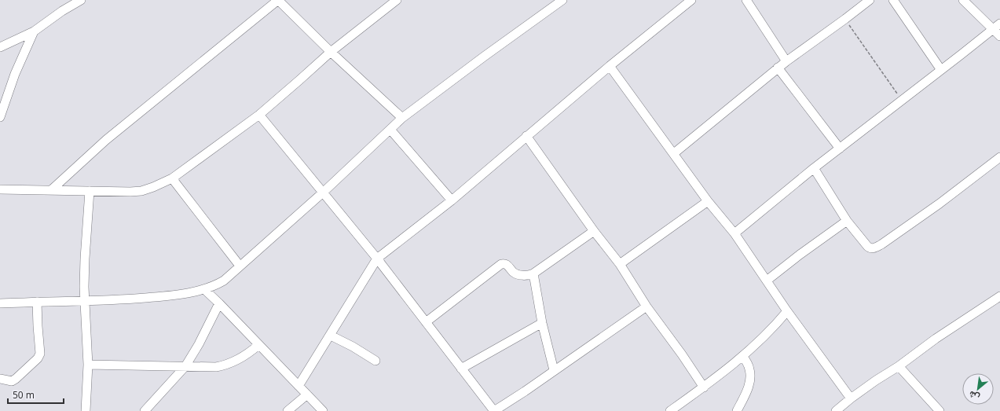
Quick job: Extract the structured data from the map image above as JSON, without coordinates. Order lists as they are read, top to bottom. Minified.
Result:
{"scale_bar":"50 m","north":"bottom left"}
